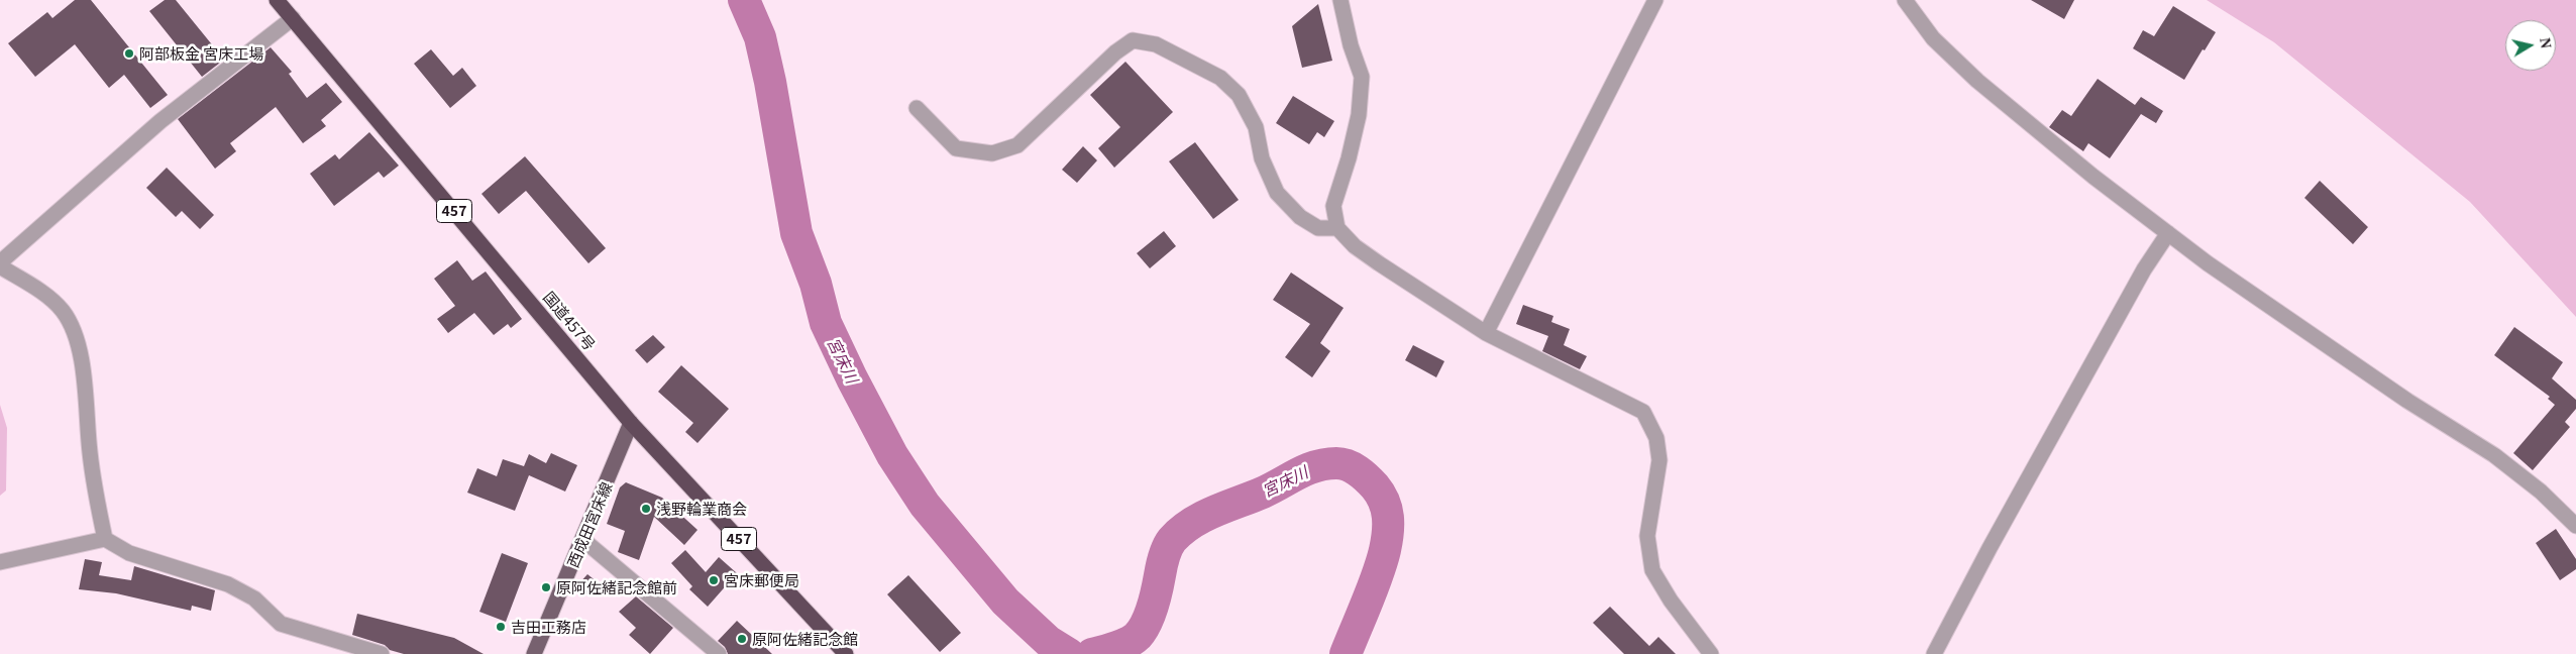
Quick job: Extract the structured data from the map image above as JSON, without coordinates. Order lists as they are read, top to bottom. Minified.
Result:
{"streets":{"highway":["457","国道457号"],"main road":["西成田宮床線"]},"crossings":[["国道457号","西成田宮床線"]],"water":["宮床川"],"places":["阿部板金 宮床工場","浅野輪業商会","宮床郵便局","原阿佐緒記念館前","吉田工務店","原阿佐緒記念館"],"north":"right"}
